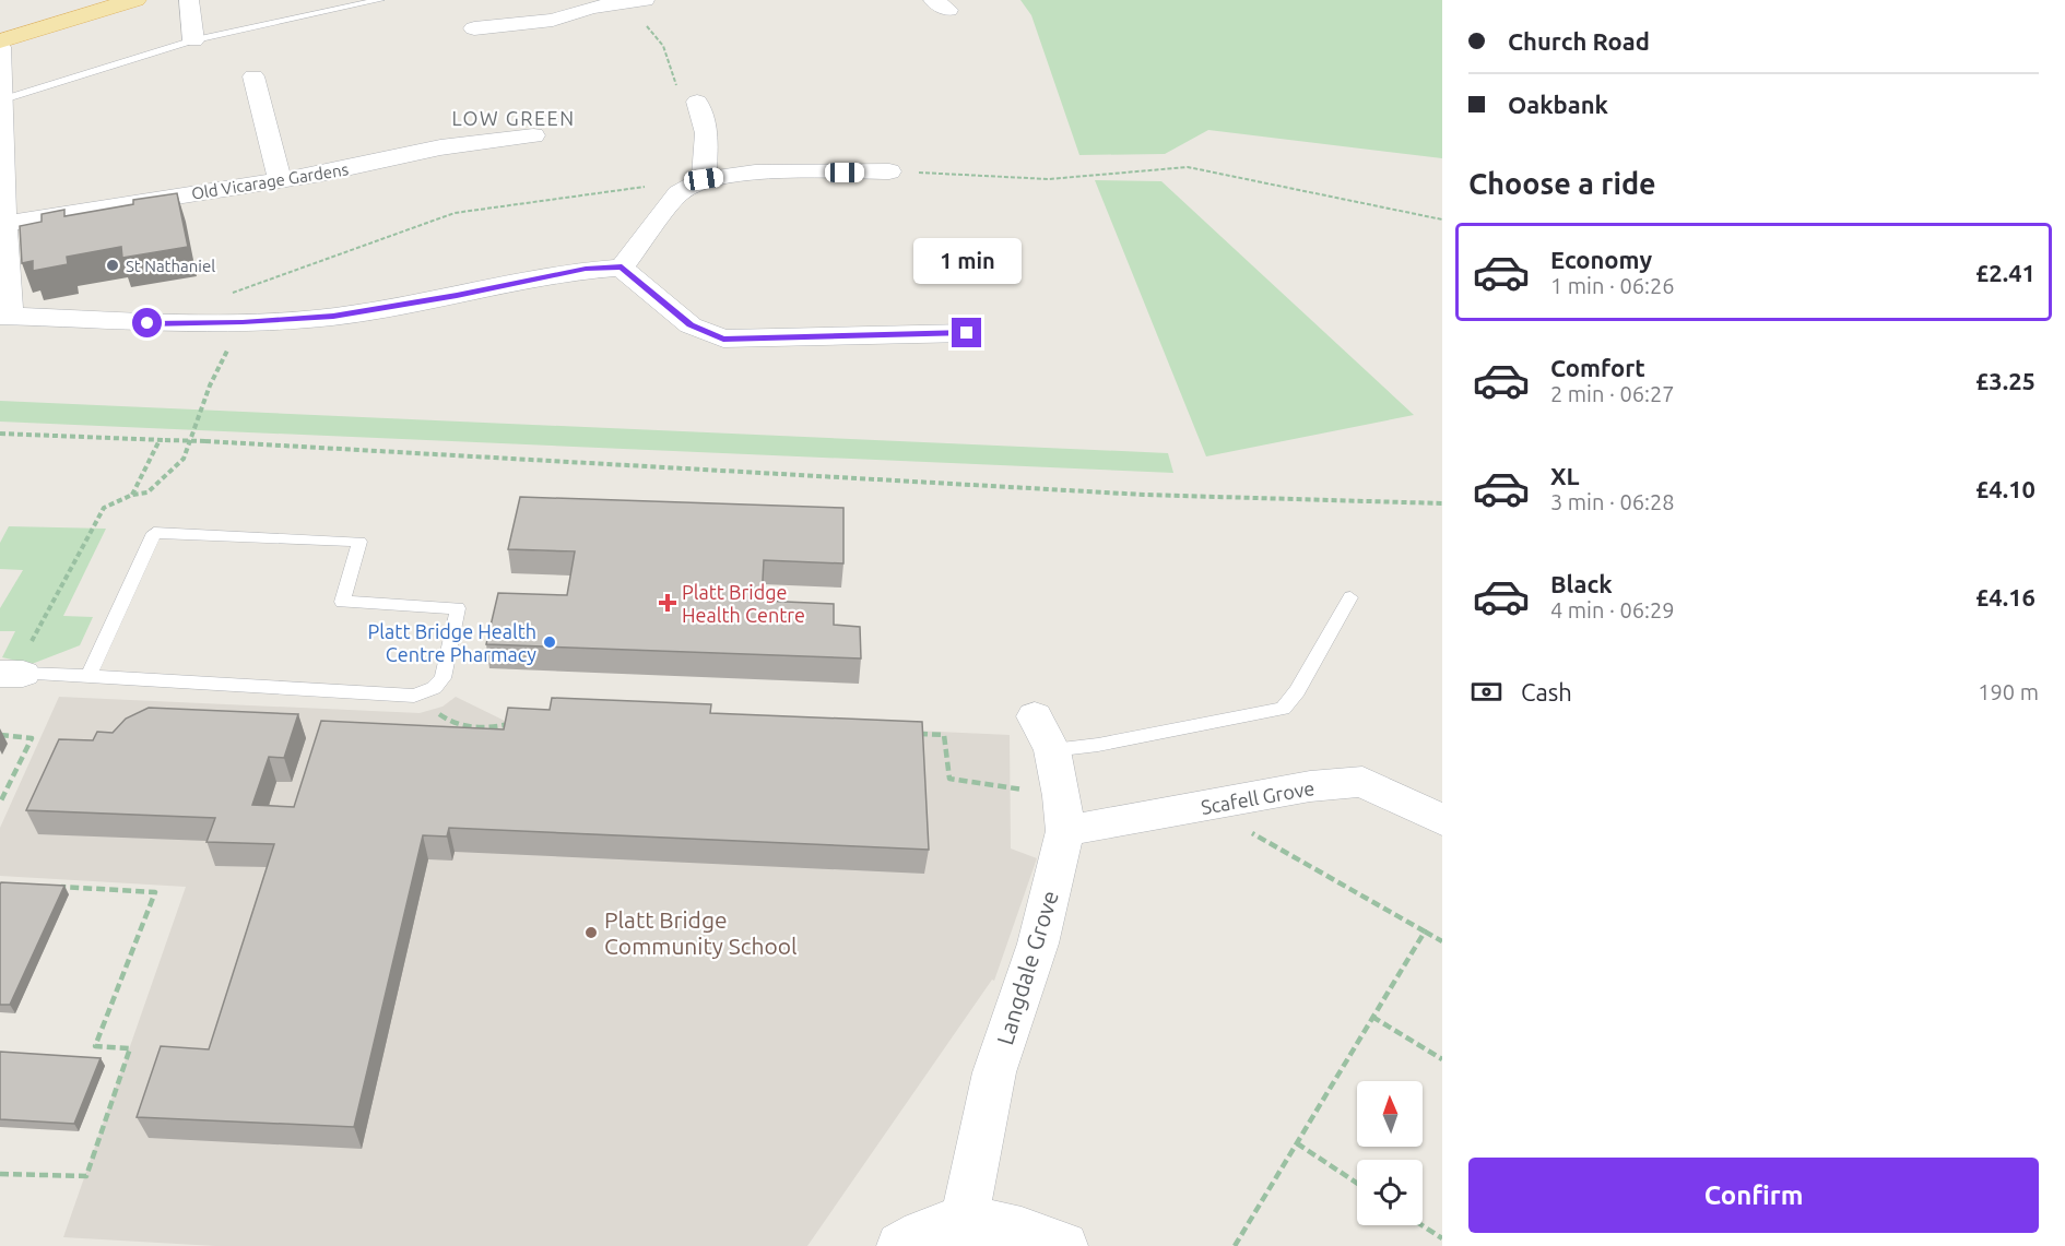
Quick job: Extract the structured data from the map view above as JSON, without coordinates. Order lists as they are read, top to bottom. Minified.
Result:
{"streets":{"street":["Old Vicarage Gardens","Scafell Grove","Langdale Grove"]},"crossings":[["Scafell Grove","Langdale Grove"]],"districts":["LOW GREEN"],"places":{"other":["St Nathaniel","Platt Bridge Health Centre Pharmacy","Platt Bridge Community School"],"health":["Platt Bridge Health Centre"]},"north":"top","page":{"banner":["Church Road","Oakbank"],"heading":"Choose a ride","list":[{"name":"Economy","note":"1 min · 06:26","value":"£2.41"},{"name":"Comfort","note":"2 min · 06:27","value":"£3.25"},{"name":"XL","note":"3 min · 06:28","value":"£4.10"},{"name":"Black","note":"4 min · 06:29","value":"£4.16"}],"bubble":"1 min","pay":["Cash","190 m"],"buttons":"Confirm"}}
